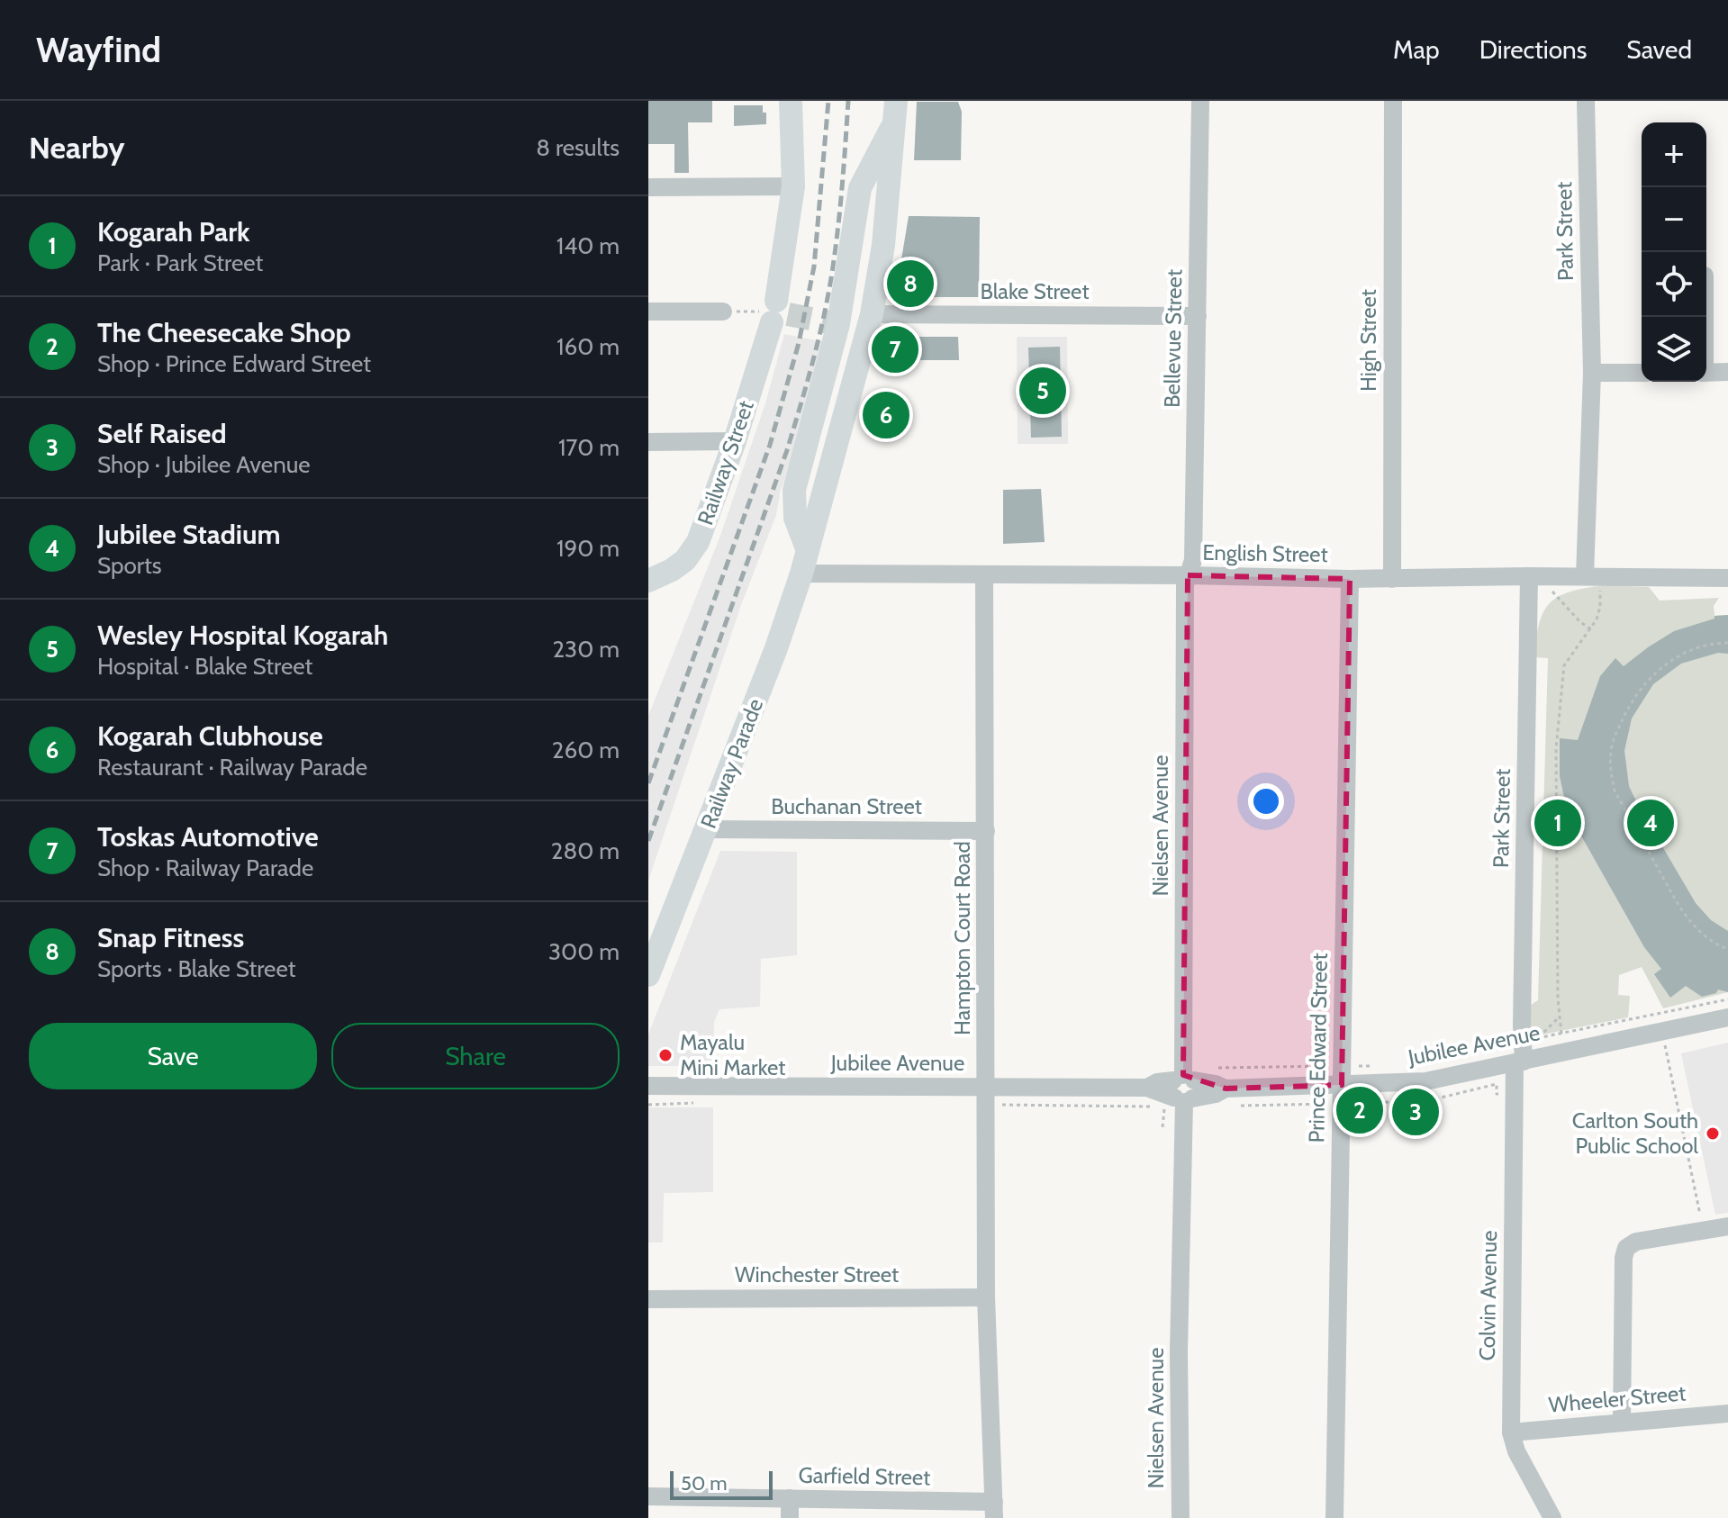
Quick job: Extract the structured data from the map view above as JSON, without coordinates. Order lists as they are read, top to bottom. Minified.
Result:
{"streets":{"main road":["Railway Street","Railway Parade"],"street":["Park Street","Blake Street","Bellevue Street","High Street","English Street","Buchanan Street","Nielsen Avenue","Hampton Court Road","Jubilee Avenue","Prince Edward Street","Winchester Street","Colvin Avenue","Wheeler Street","Garfield Street"]},"crossings":[["Park Street","English Street"],["Park Street","Jubilee Avenue"],["Park Street","Colvin Avenue"],["Blake Street","Bellevue Street"],["Blake Street","Railway Parade"],["Bellevue Street","English Street"],["Bellevue Street","Nielsen Avenue"],["High Street","English Street"],["English Street","Railway Parade"],["English Street","Nielsen Avenue"],["English Street","Hampton Court Road"],["English Street","Prince Edward Street"],["Railway Parade","Buchanan Street"],["Buchanan Street","Hampton Court Road"],["Nielsen Avenue","Jubilee Avenue"],["Hampton Court Road","Jubilee Avenue"],["Hampton Court Road","Winchester Street"],["Hampton Court Road","Garfield Street"],["Jubilee Avenue","Prince Edward Street"],["Jubilee Avenue","Colvin Avenue"],["Colvin Avenue","Wheeler Street"]],"places":["Mayalu Mini Market","Carlton South Public School"],"scale_bar":"50 m","page":{"header":"Wayfind","nav":["Map","Directions","Saved"],"heading":["Nearby","8 results"],"map_buttons":["+","−"],"list":[{"mark":"1","name":"Kogarah Park","note":"Park · Park Street","value":"140 m"},{"mark":"2","name":"The Cheesecake Shop","note":"Shop · Prince Edward Street","value":"160 m"},{"mark":"3","name":"Self Raised","note":"Shop · Jubilee Avenue","value":"170 m"},{"mark":"4","name":"Jubilee Stadium","note":"Sports","value":"190 m"},{"mark":"5","name":"Wesley Hospital Kogarah","note":"Hospital · Blake Street","value":"230 m"},{"mark":"6","name":"Kogarah Clubhouse","note":"Restaurant · Railway Parade","value":"260 m"},{"mark":"7","name":"Toskas Automotive","note":"Shop · Railway Parade","value":"280 m"},{"mark":"8","name":"Snap Fitness","note":"Sports · Blake Street","value":"300 m"}],"pins":["8","7","5","6","1","4","2","3"],"buttons":["Save","Share"],"scale":"50 m"}}
